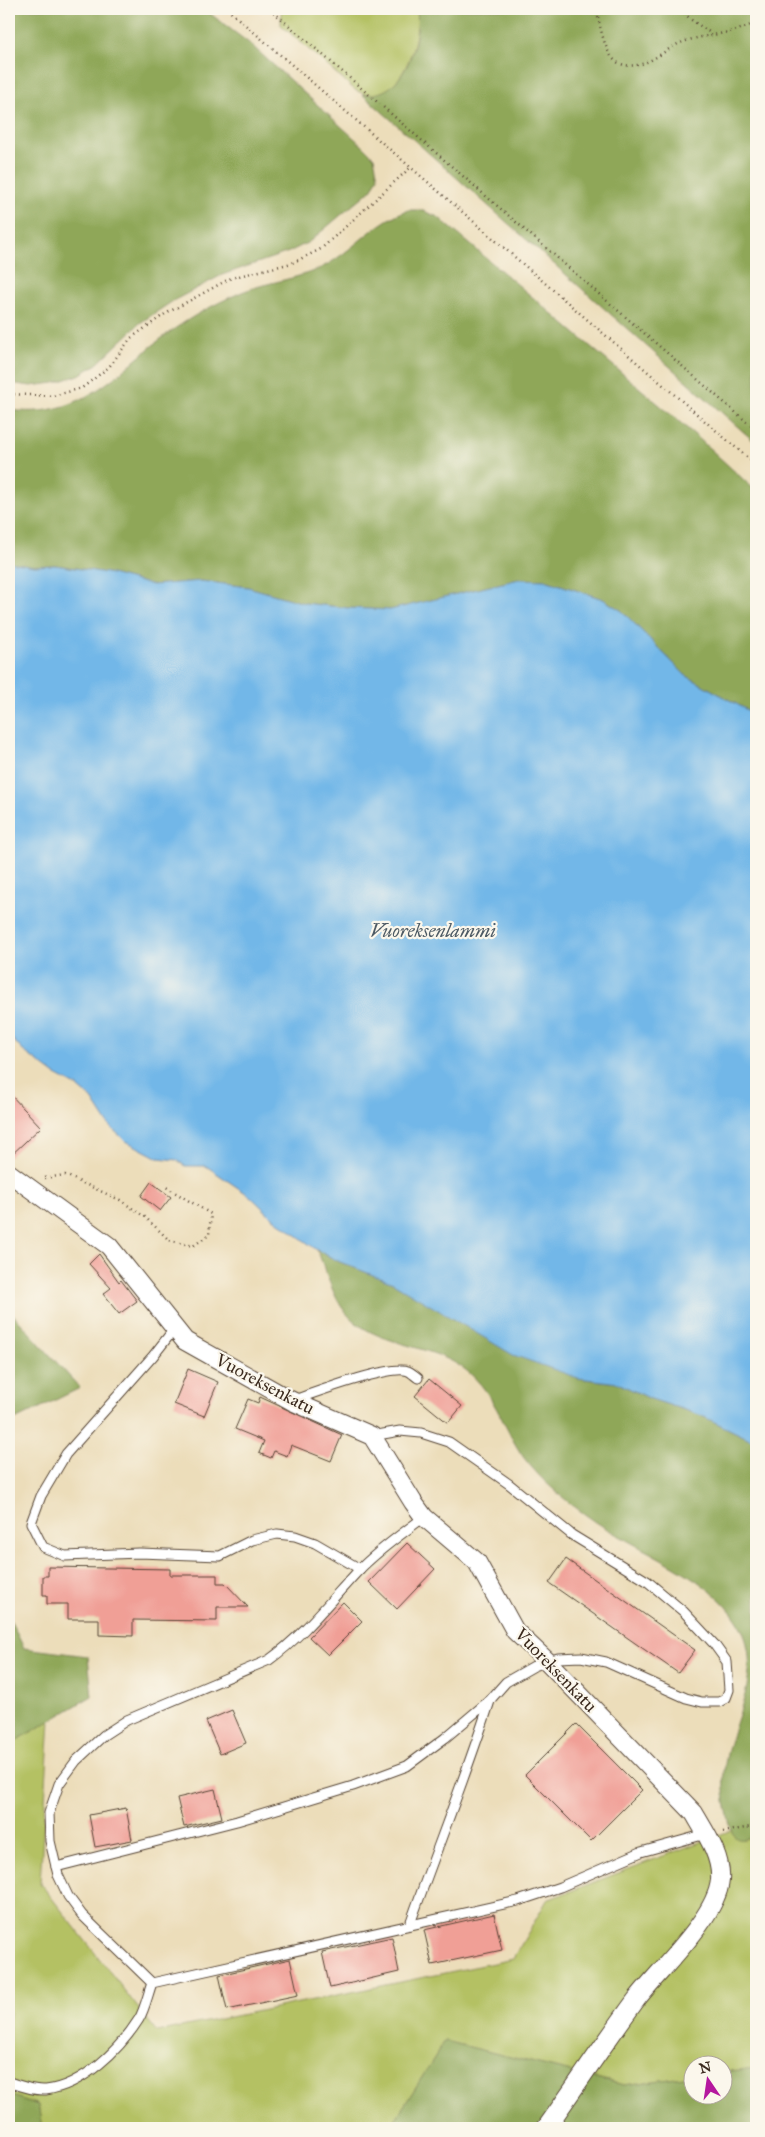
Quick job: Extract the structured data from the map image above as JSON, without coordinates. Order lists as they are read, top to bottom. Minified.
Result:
{"streets":{"street":["Vuoreksenkatu"]},"water":["Vuoreksenlammi"],"north":"top"}
